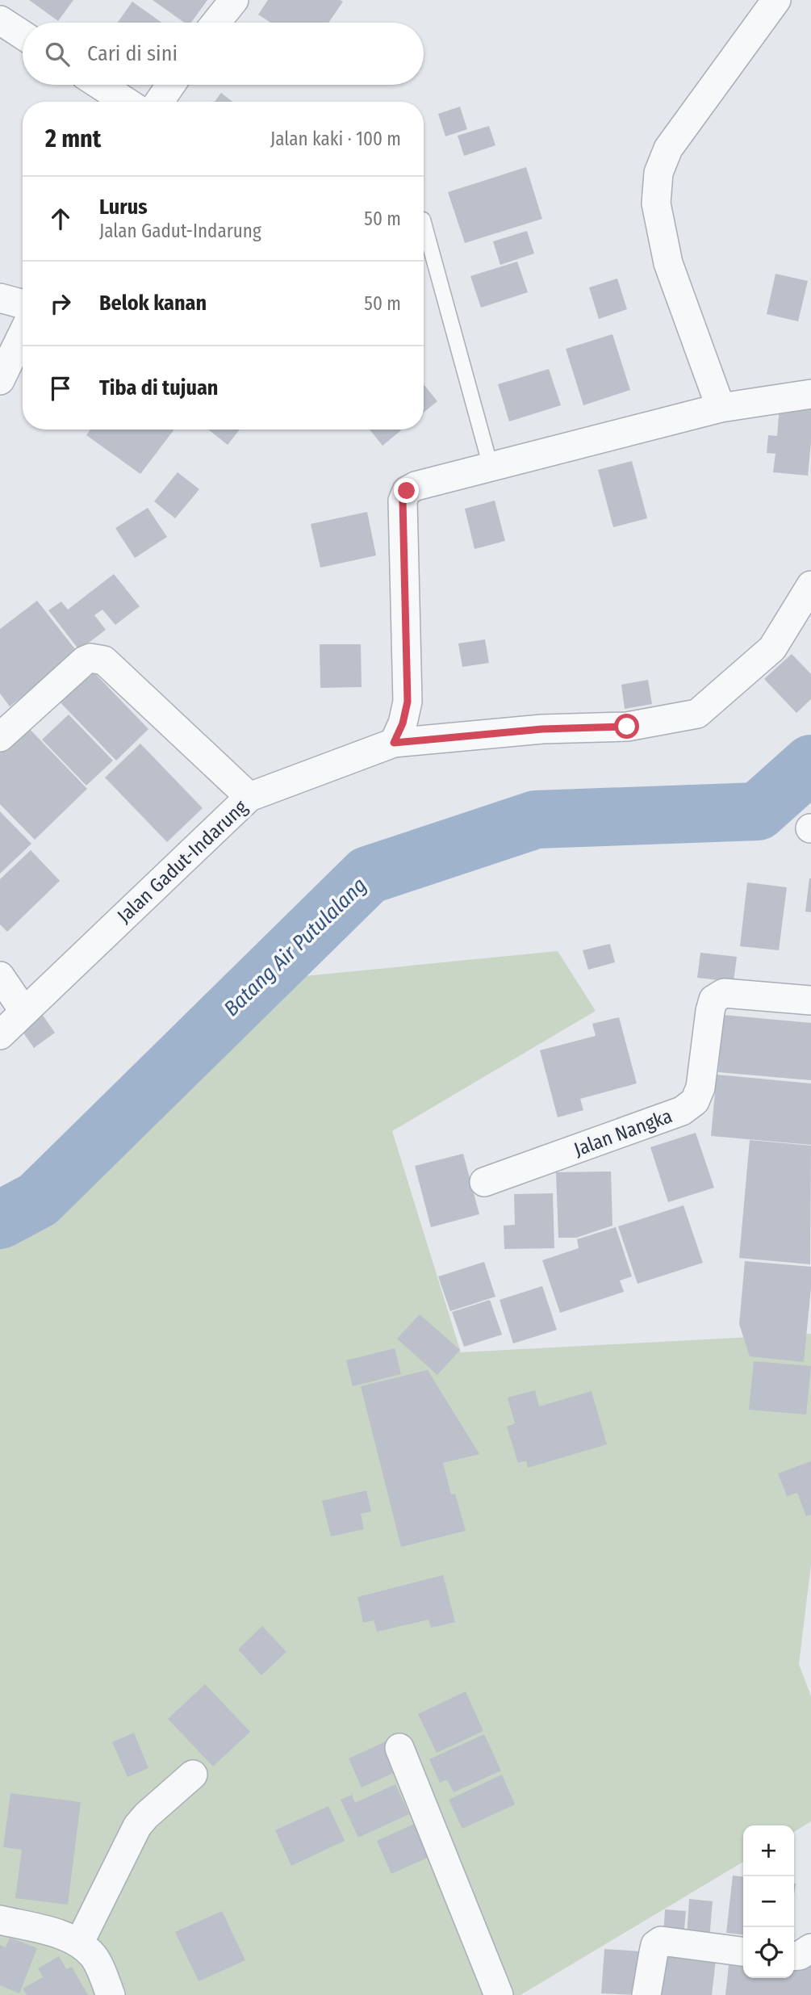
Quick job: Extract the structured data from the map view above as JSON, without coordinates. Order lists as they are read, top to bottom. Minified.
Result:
{"streets":{"street":["Jalan Gadut-Indarung","Jalan Nangka"]},"water":["Batang Air Putulalang"],"page":{"search":"Cari di sini","heading":["2 mnt","Jalan kaki · 100 m"],"list":[["Lurus","Jalan Gadut-Indarung","50 m"],["Belok kanan","50 m"],"Tiba di tujuan"],"map_buttons":["+","−"]}}
